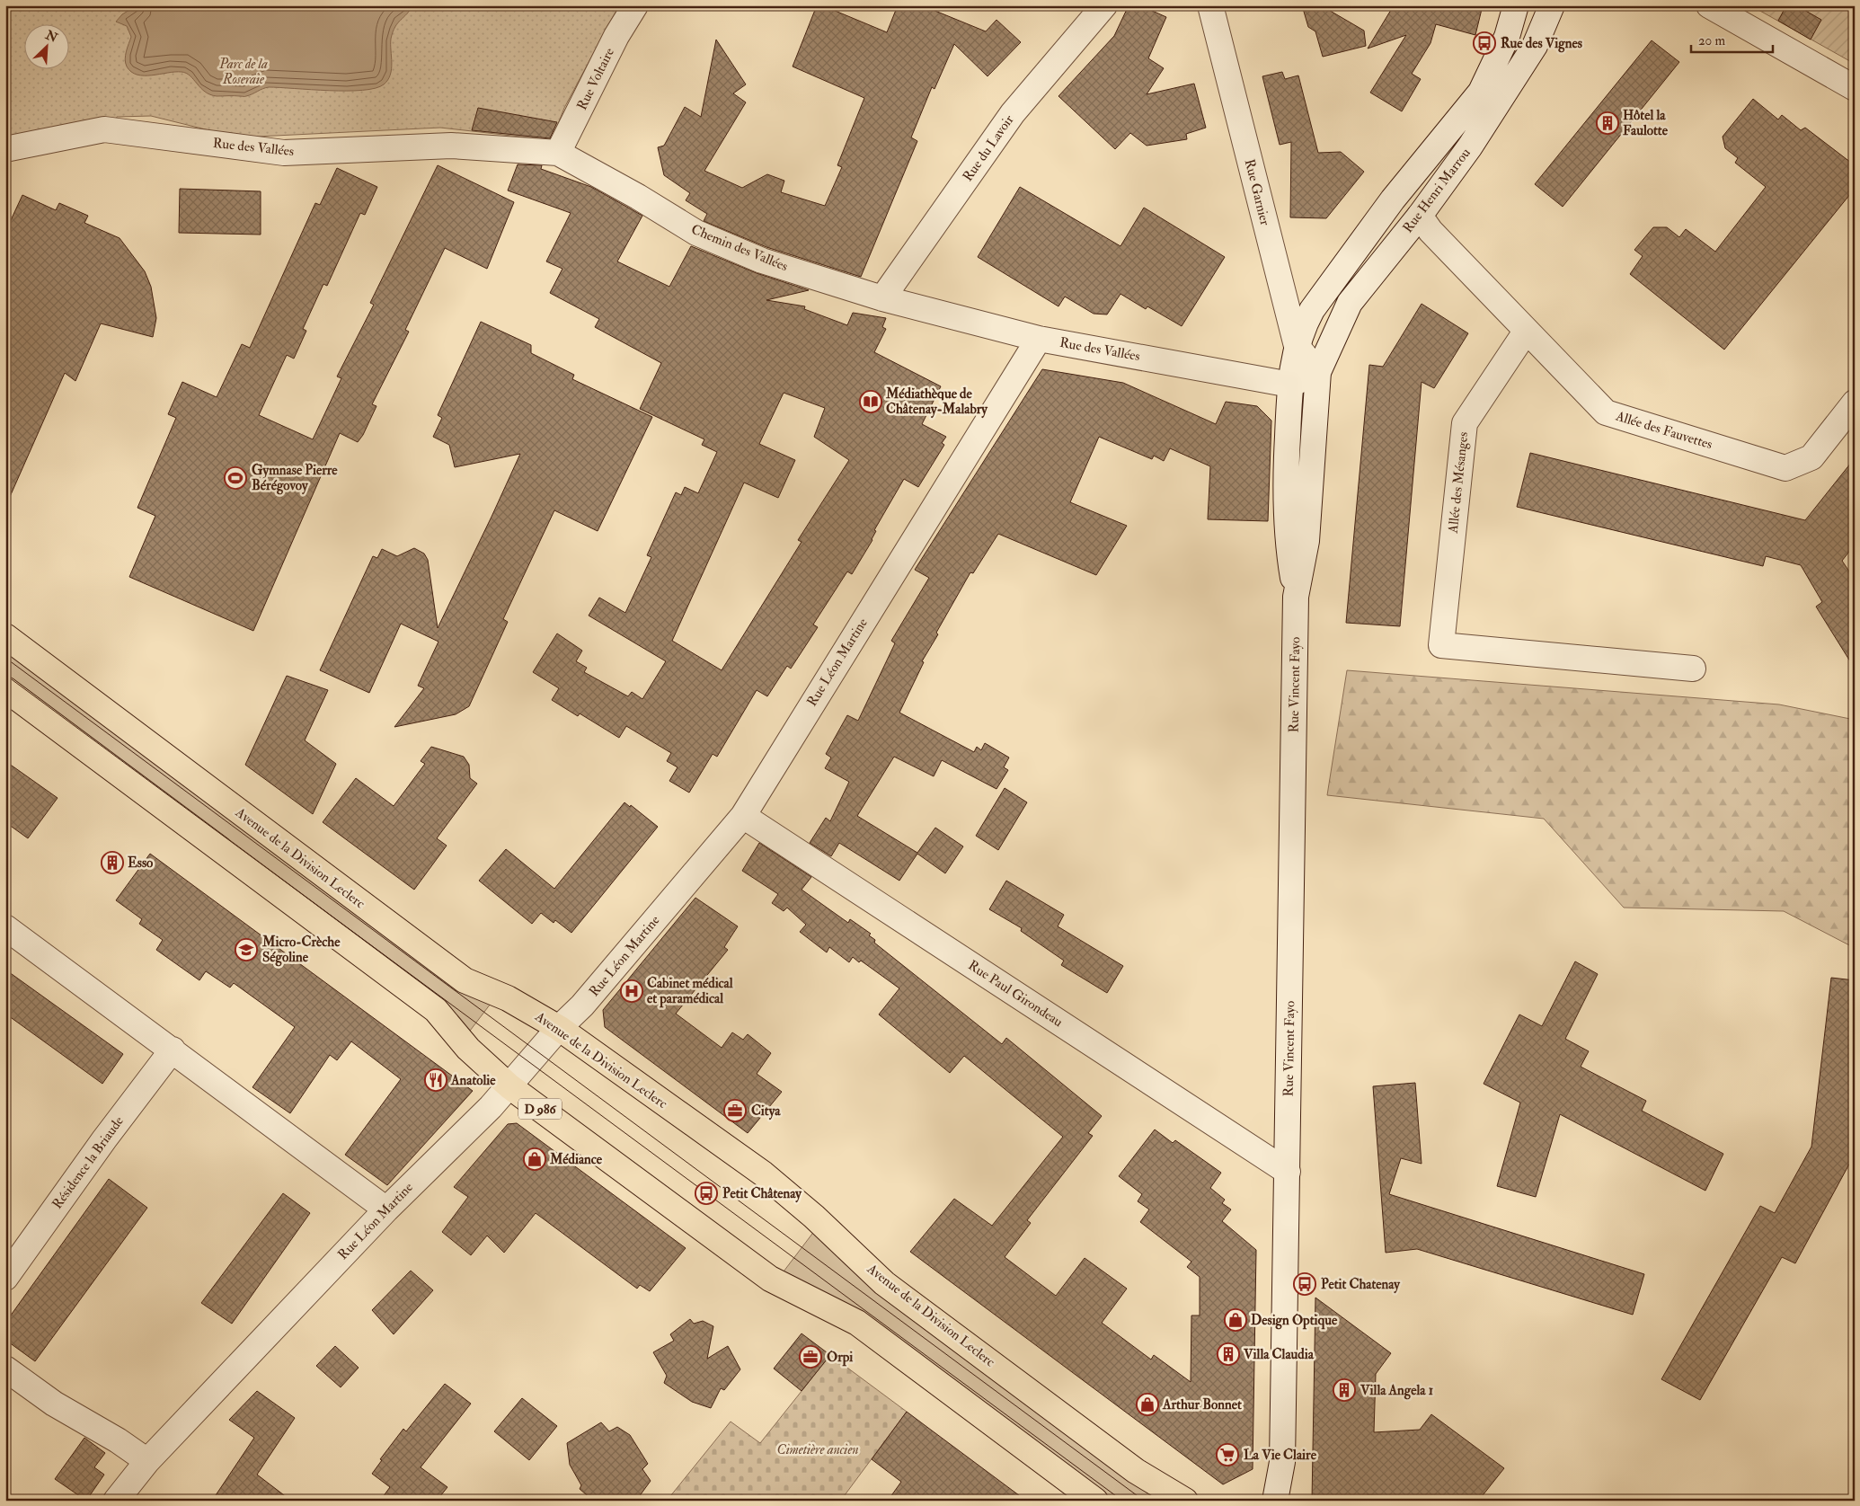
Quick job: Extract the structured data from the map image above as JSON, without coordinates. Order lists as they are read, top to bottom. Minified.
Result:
{"streets":{"main road":["Avenue de la Division Leclerc","D 986"],"street":["Rue Voltaire","Rue des Vallées","Rue du Lavoir","Rue Henri Marrou","Rue Garnier","Chemin des Vallées","Allée des Fauvettes","Allée des Mésanges","Rue Léon Martine","Rue Vincent Fayo","Rue Paul Girondeau","Résidence la Briaude"]},"crossings":[["Rue Voltaire","Rue des Vallées"],["Rue Voltaire","Chemin des Vallées"],["Rue des Vallées","Rue du Lavoir"],["Rue des Vallées","Chemin des Vallées"],["Rue des Vallées","Rue Léon Martine"],["Rue des Vallées","Rue Vincent Fayo"],["Rue du Lavoir","Chemin des Vallées"],["Rue Henri Marrou","Rue Garnier"],["Rue Henri Marrou","Allée des Fauvettes"],["Rue Henri Marrou","Rue Vincent Fayo"],["Rue Garnier","Rue Vincent Fayo"],["Allée des Fauvettes","Allée des Mésanges"],["Rue Léon Martine","Avenue de la Division Leclerc"],["Rue Léon Martine","Rue Paul Girondeau"],["Rue Léon Martine","D 986"],["Rue Vincent Fayo","Rue Paul Girondeau"]],"parks":["Parc de la Roseraie","Cimetière ancien"],"places":{"bus stop":["Rue des Vignes","Petit Châtenay","Petit Chatenay"],"building":["Hôtel la Faulotte","Esso","Villa Claudia","Villa Angela 1"],"library":["Médiathèque de Châtenay-Malabry"],"sports":["Gymnase Pierre Bérégovoy"],"school or university":["Micro-Crèche Ségoline"],"hospital":["Cabinet médical et paramédical"],"restaurant":["Anatolie"],"office":["Citya","Orpi"],"shop":["Médiance","Design Optique","Arthur Bonnet"],"supermarket":["La Vie Claire"]},"scale_bar":"20 m","north":"top right"}
